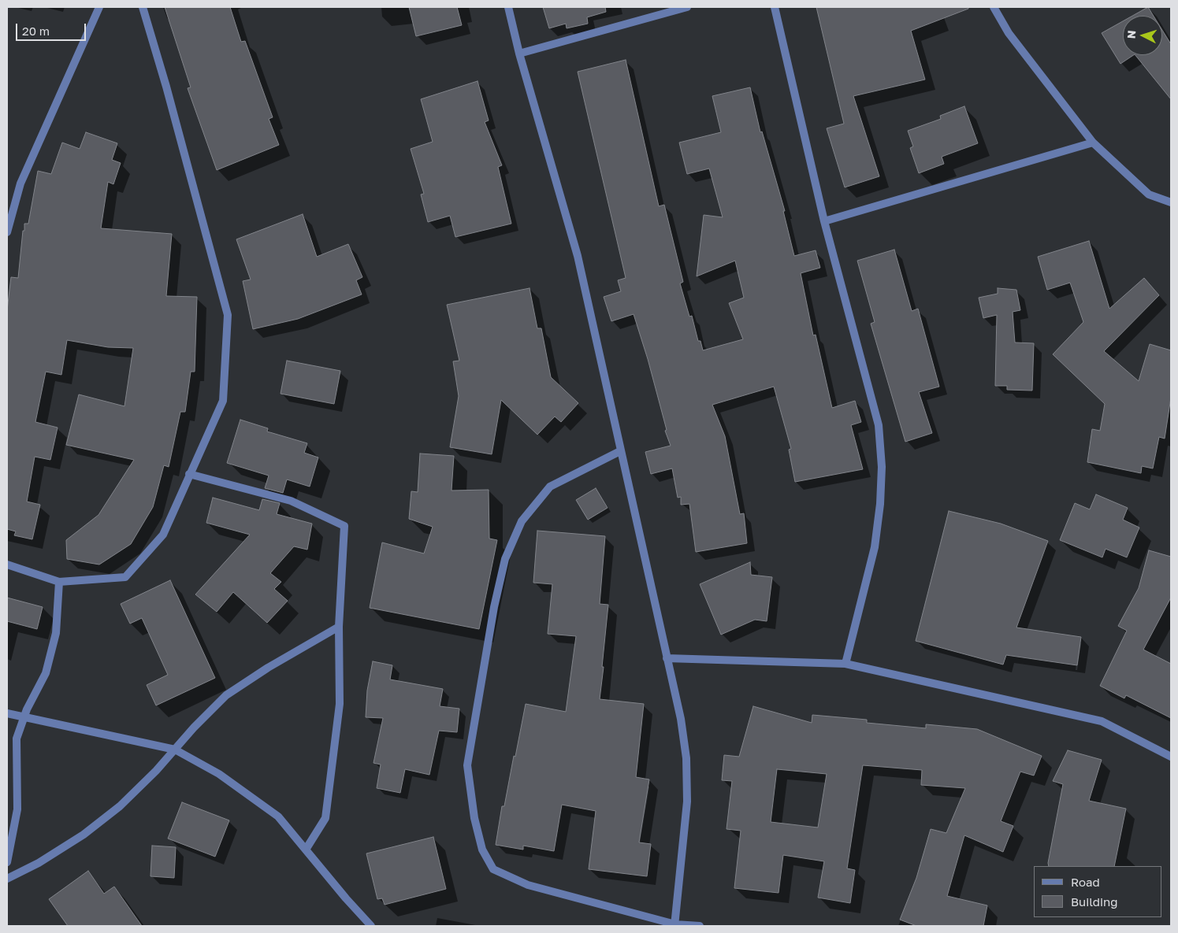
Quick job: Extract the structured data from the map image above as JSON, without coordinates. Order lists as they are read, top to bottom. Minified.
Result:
{"legend":["Road","Building"],"scale_bar":"20 m","north":"left"}
